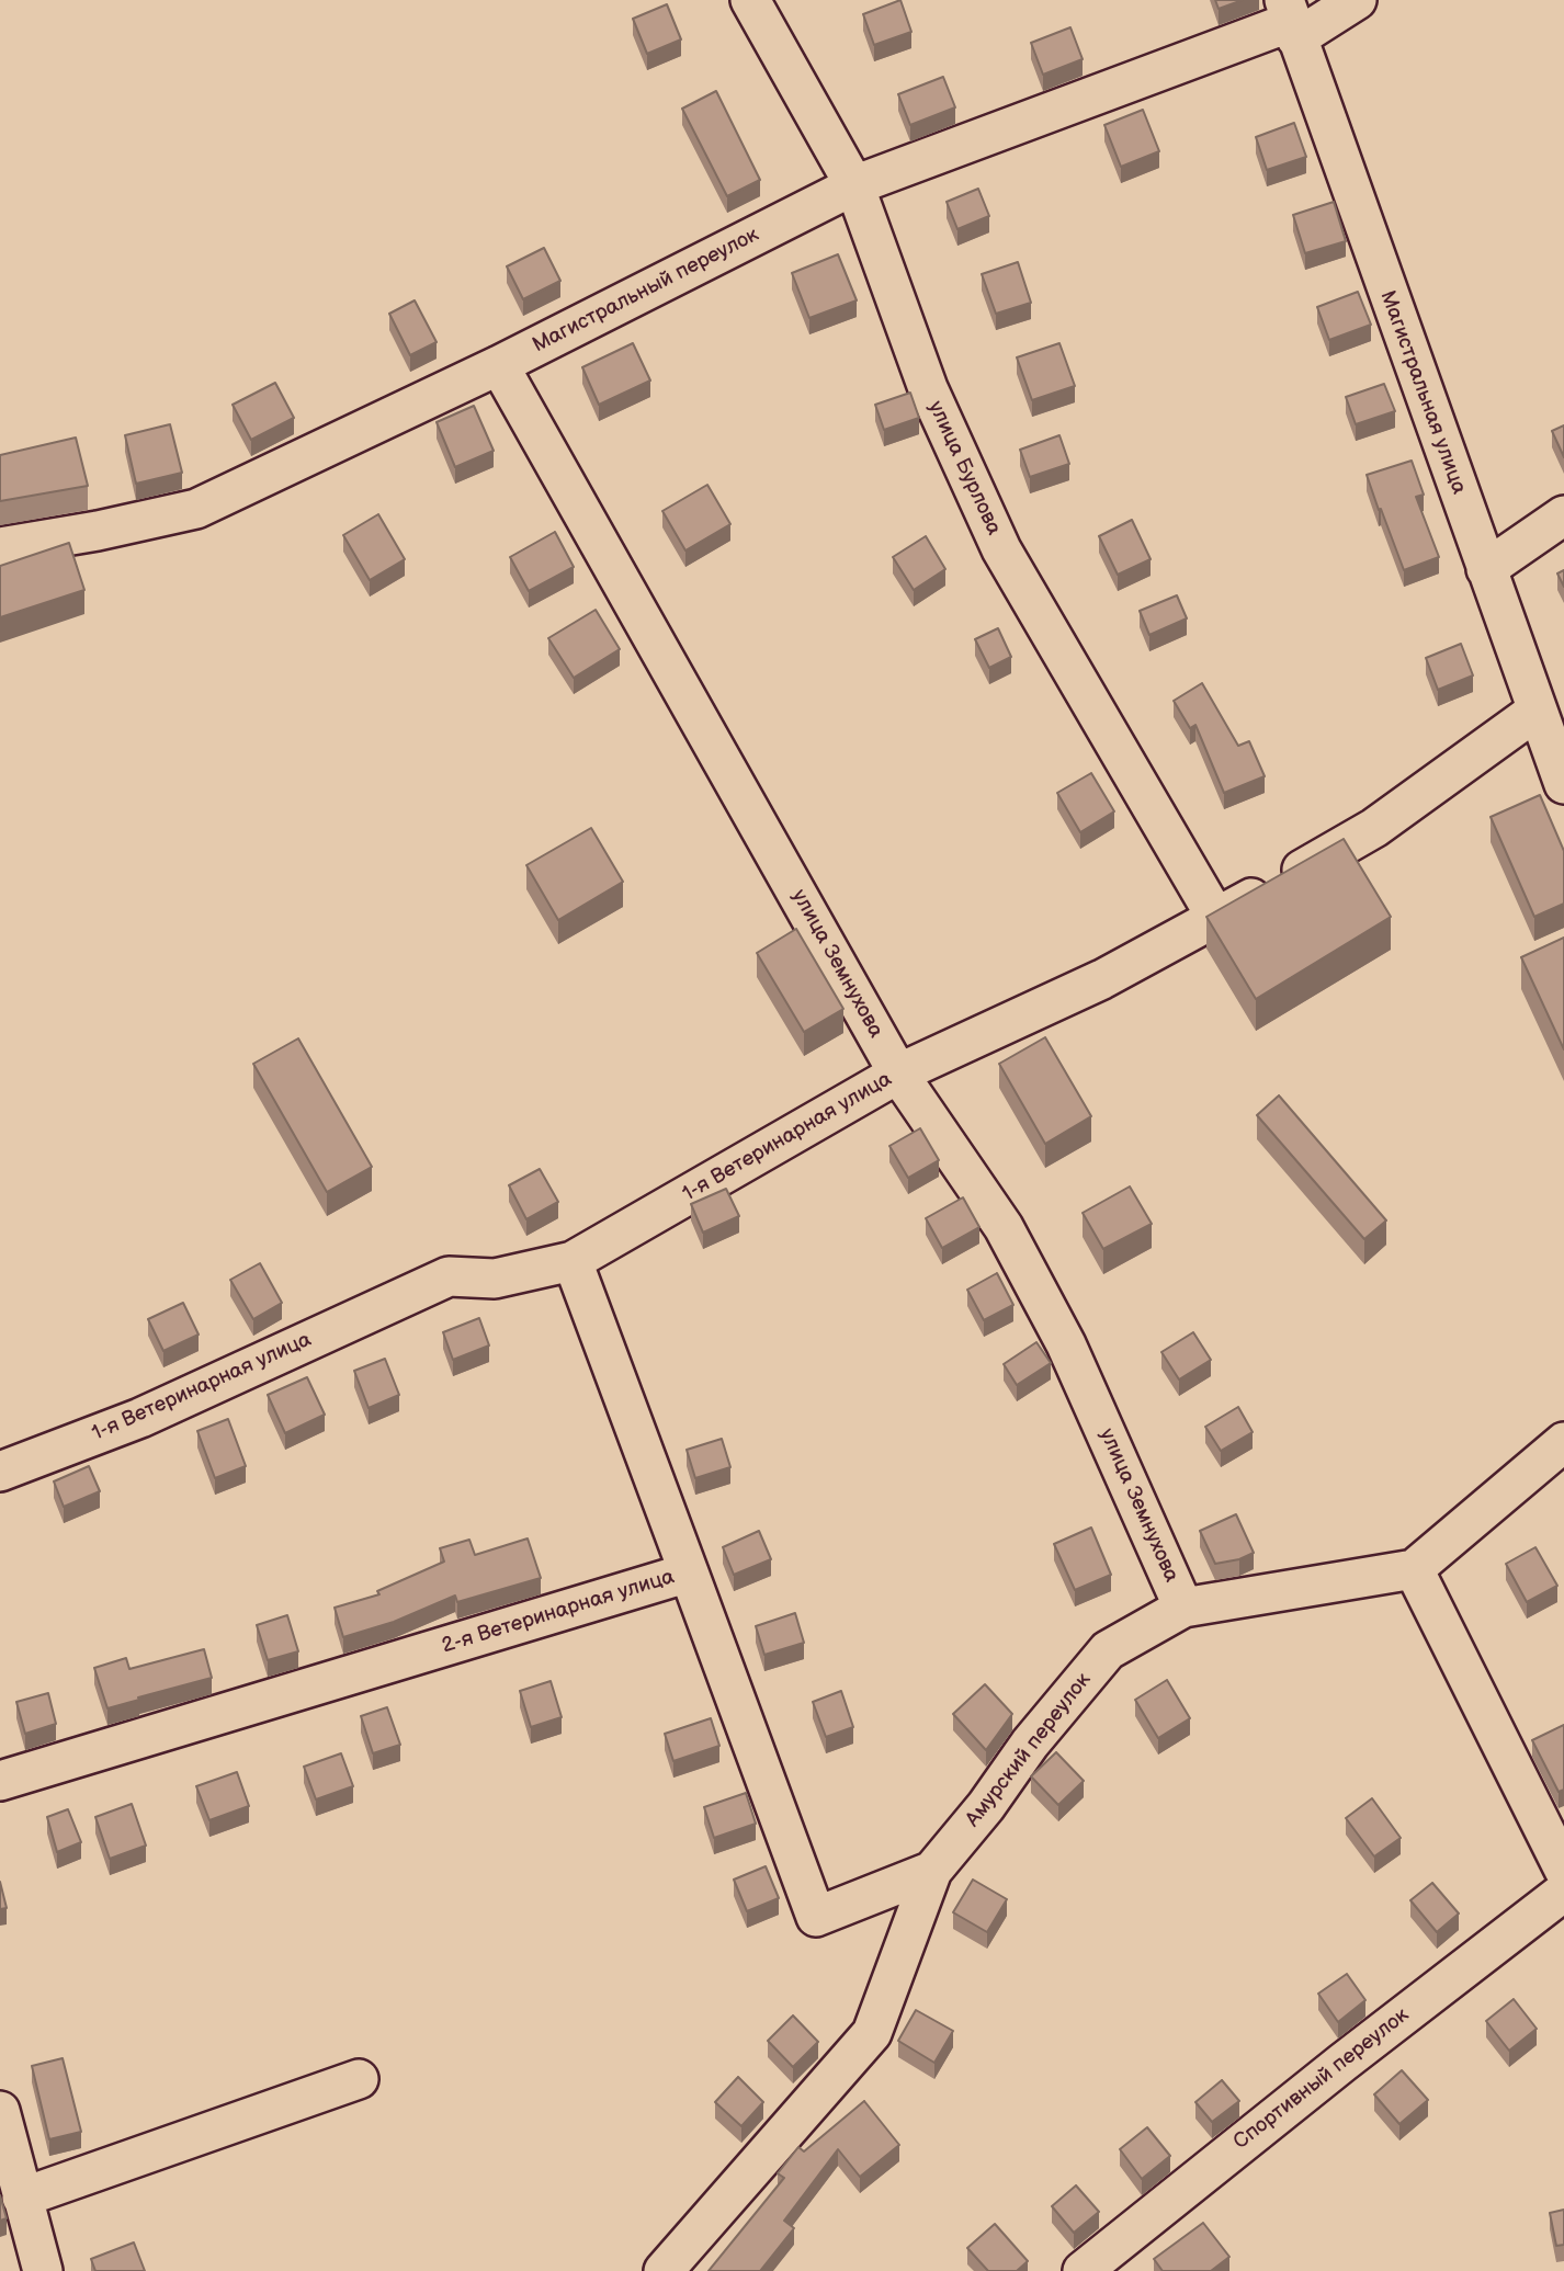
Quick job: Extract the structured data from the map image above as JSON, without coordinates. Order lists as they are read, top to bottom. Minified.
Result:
{"streets":{"street":["Магистральный переулок","Магистральная улица","улица Бурлова","улица Земнухова","1-я Ветеринарная улица","2-я Ветеринарная улица","Амурский переулок","Спортивный переулок"]},"crossings":[["Магистральный переулок","Магистральная улица"],["Магистральный переулок","улица Бурлова"],["Магистральный переулок","улица Земнухова"],["Магистральная улица","1-я Ветеринарная улица"],["улица Бурлова","1-я Ветеринарная улица"],["улица Земнухова","1-я Ветеринарная улица"],["улица Земнухова","Амурский переулок"],["2-я Ветеринарная улица","Амурский переулок"]]}
